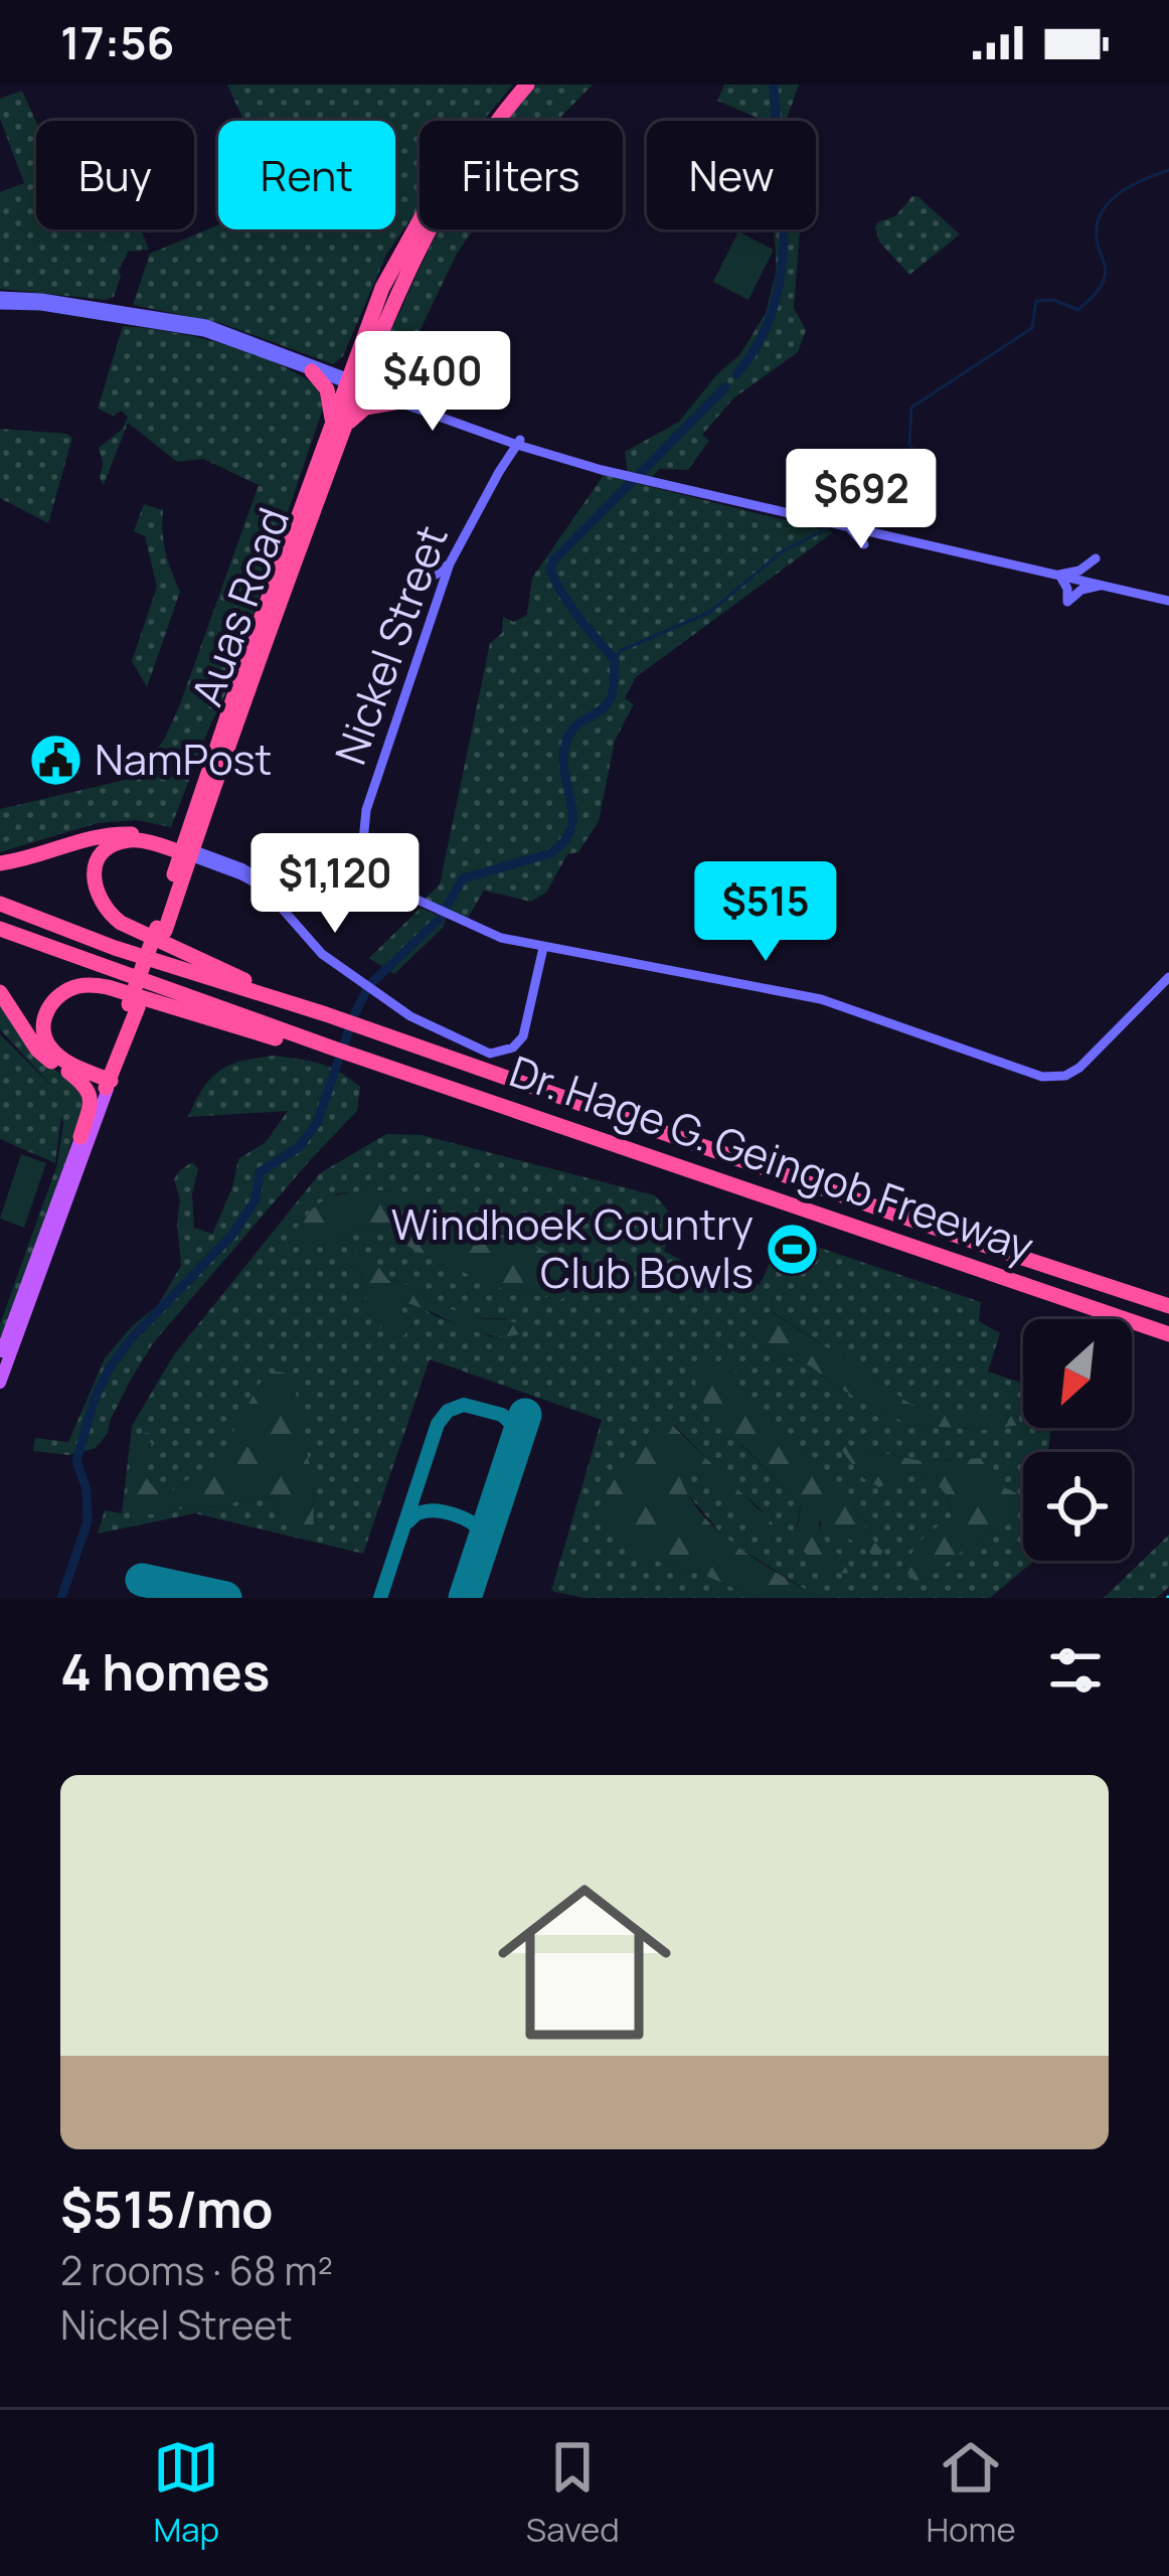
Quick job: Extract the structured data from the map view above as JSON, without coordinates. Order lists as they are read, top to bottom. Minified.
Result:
{"streets":{"highway":["Auas Road","Dr. Hage G. Geingob Freeway"],"street":["Nickel Street"]},"places":{"public building":["NamPost"],"sports":["Windhoek Country Club Bowls"]},"north":"bottom left","page":{"status":"17:56","chip":["Buy","Rent","Filters","New"],"price":["$400","$692","$1,120","$515"],"heading":"4 homes","list":[{"name":"$515/mo","note":"2 rooms · 68 m² · Nickel Street"}],"tabs":["Map","Saved","Home"]}}
